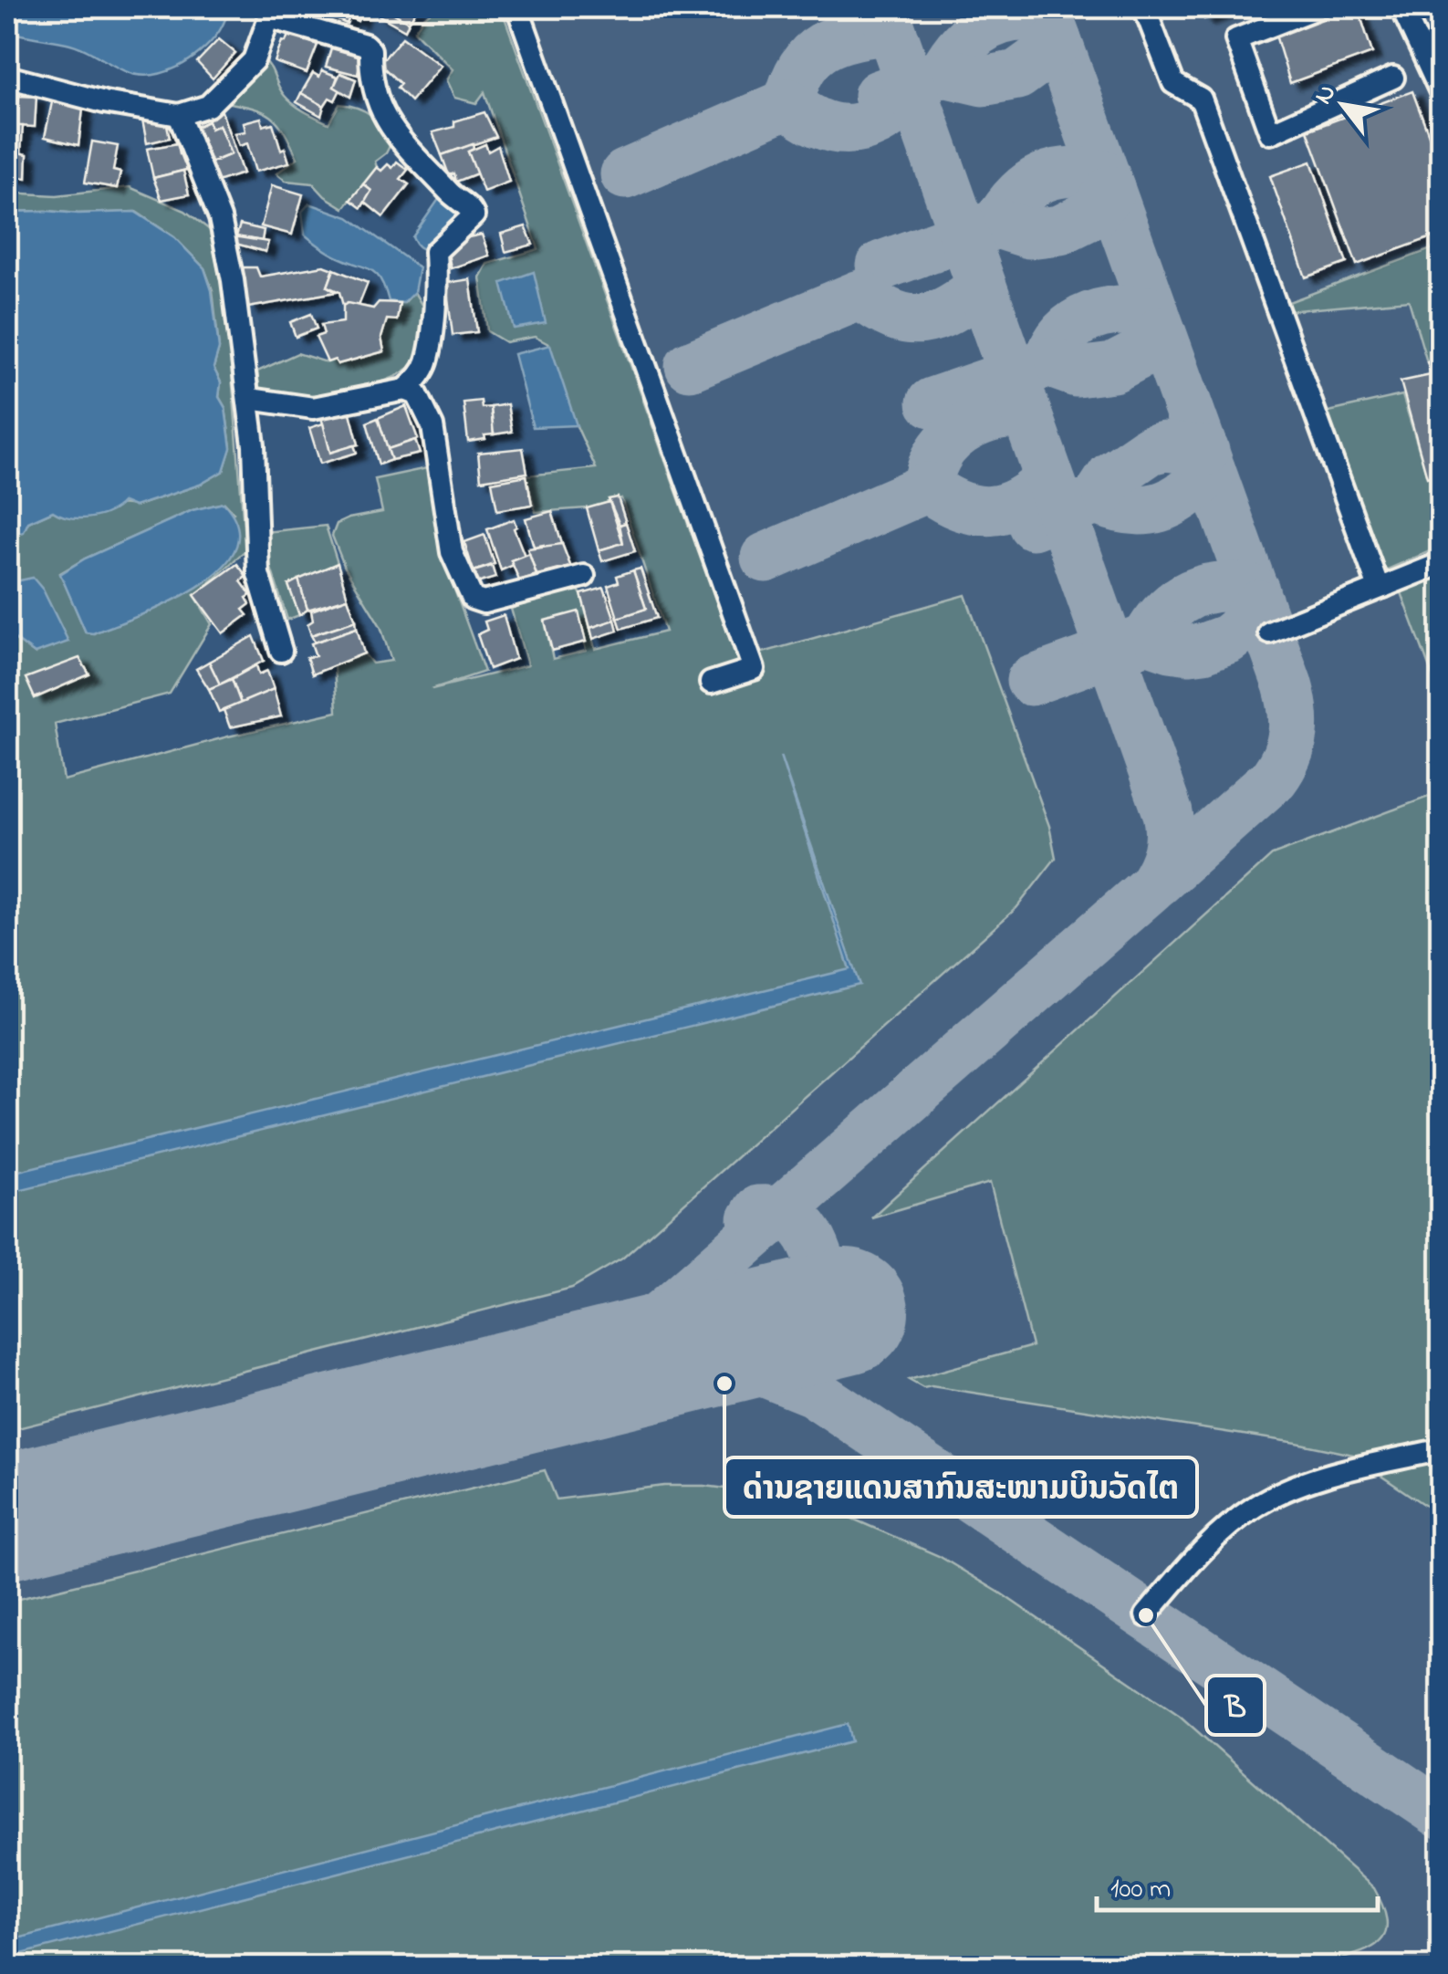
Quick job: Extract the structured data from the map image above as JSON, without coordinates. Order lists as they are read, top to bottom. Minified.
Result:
{"places":["ດ່ານຊາຍແດນສາກົນສະໜາມບິນວັດໄຕ","B"],"scale_bar":"100 m","north":"top left"}
